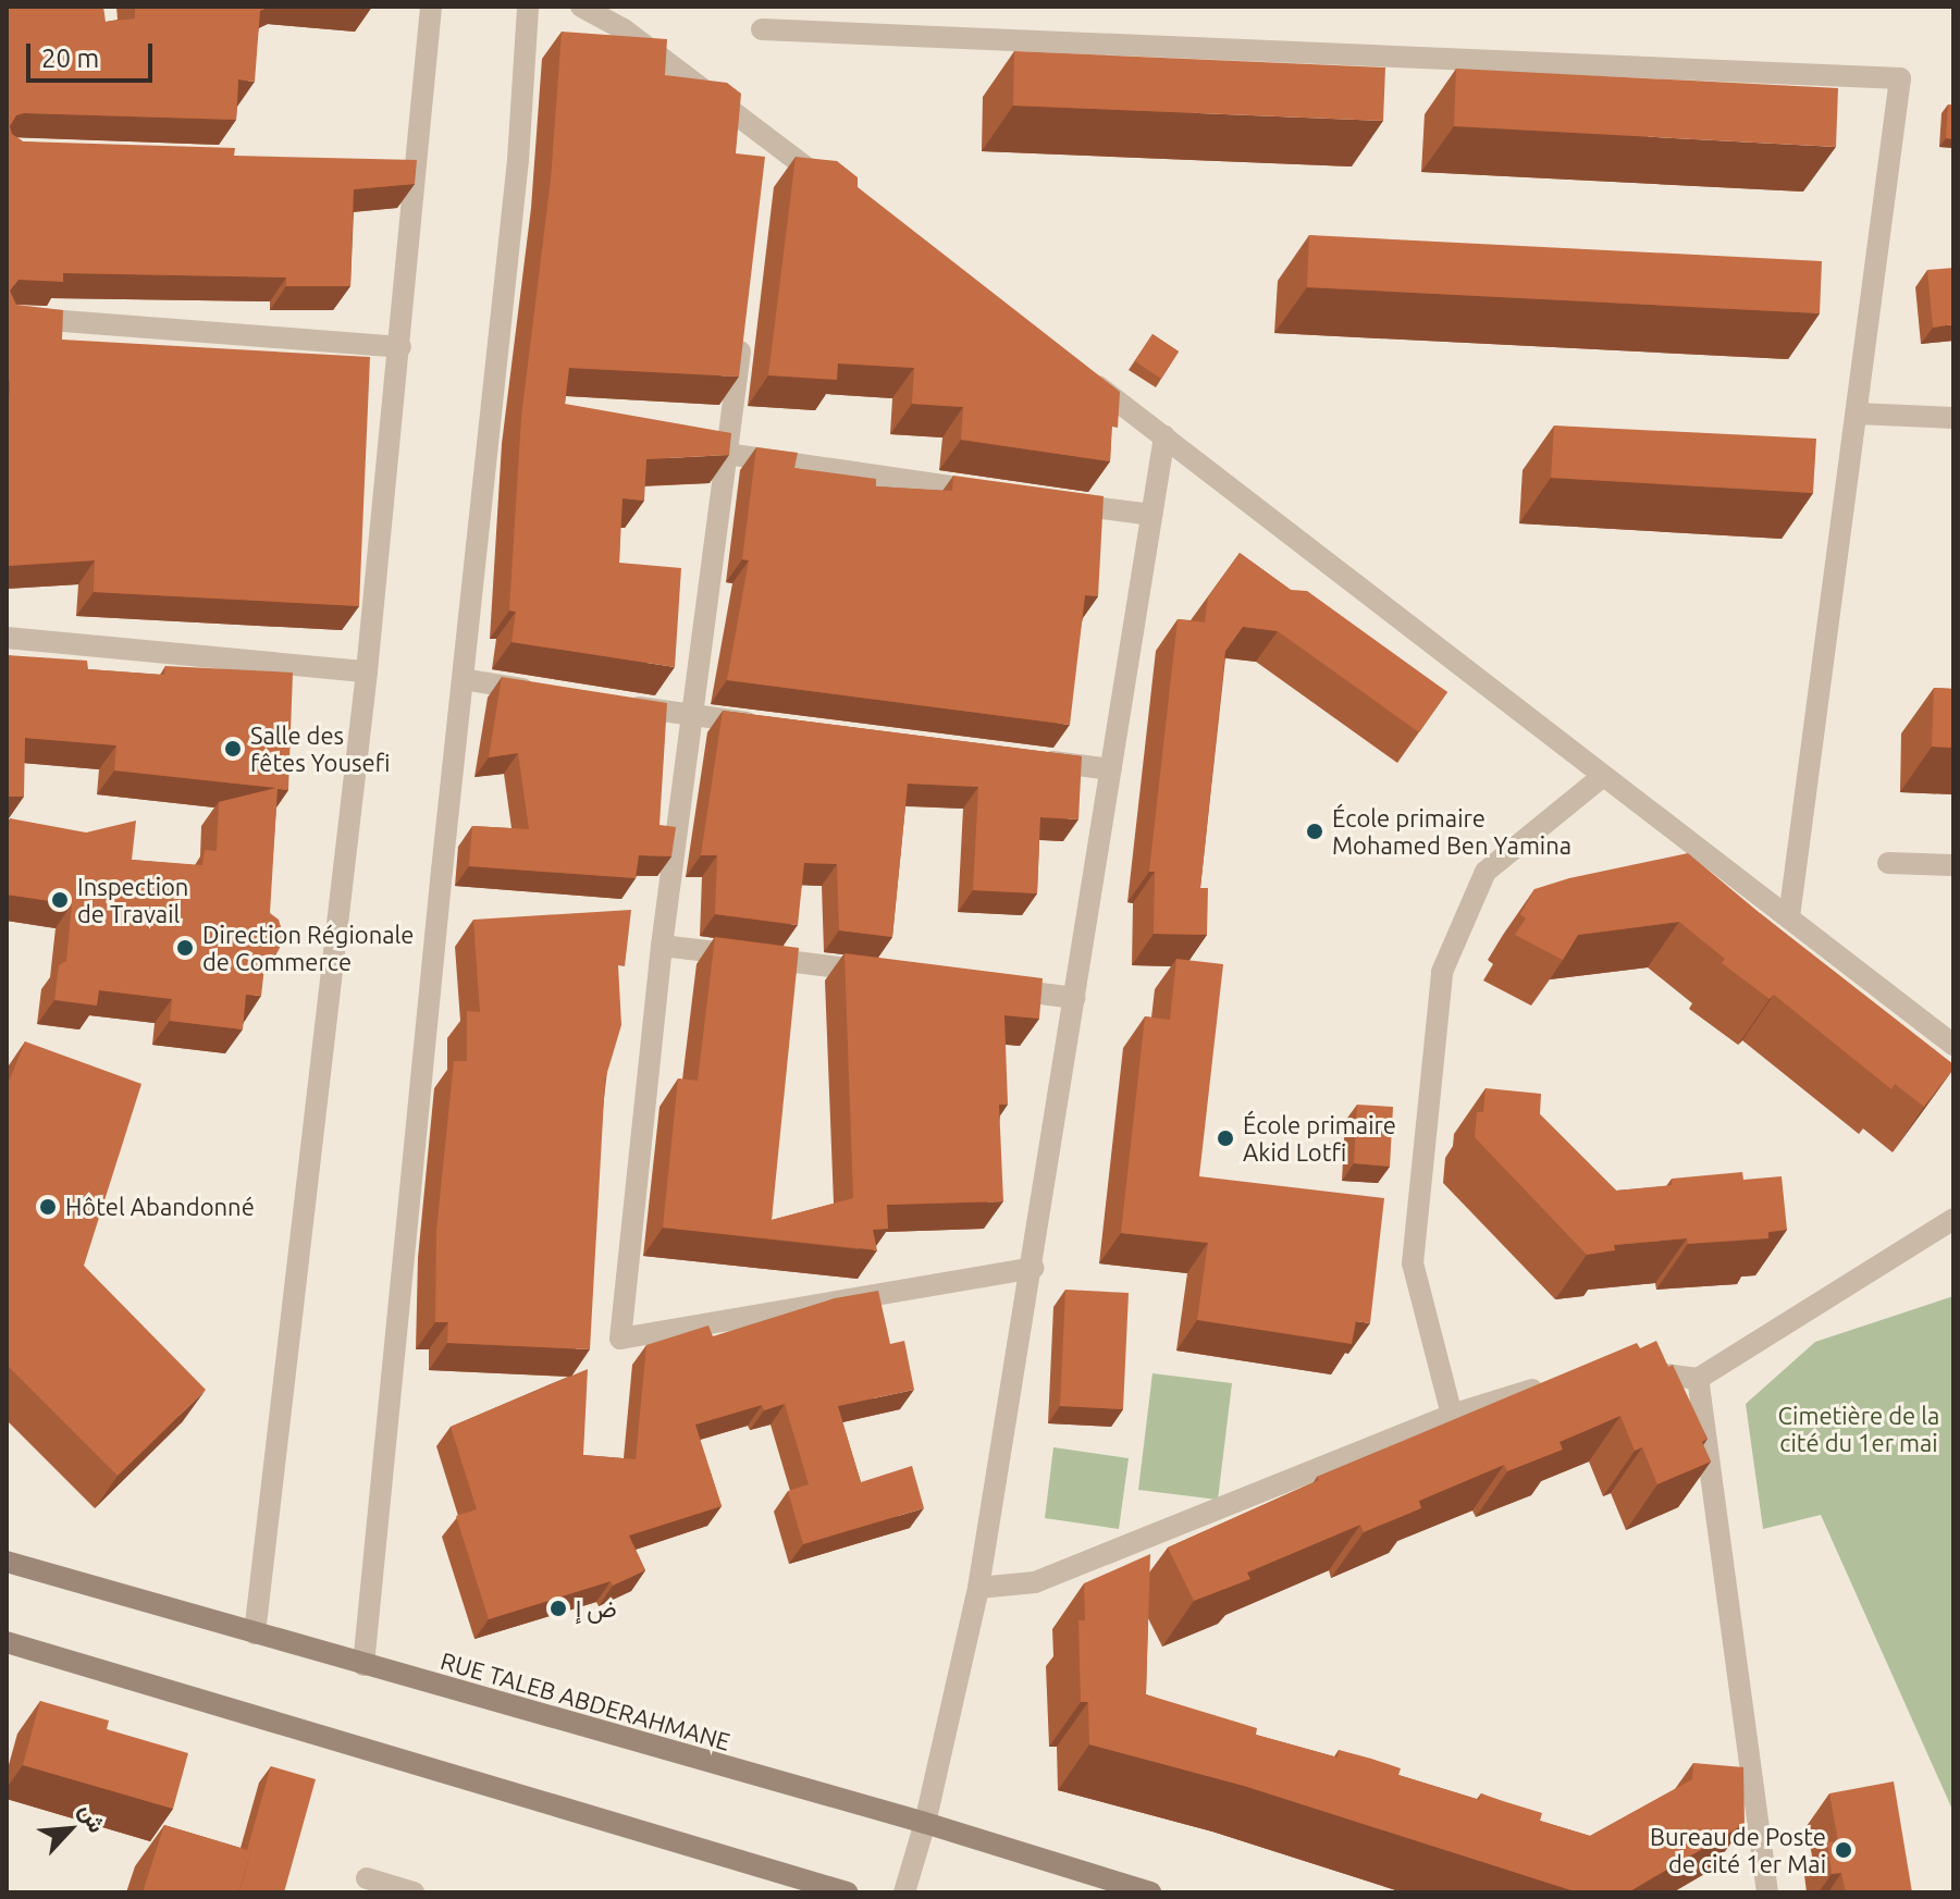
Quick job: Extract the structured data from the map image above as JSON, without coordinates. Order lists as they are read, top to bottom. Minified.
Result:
{"streets":{"main road":["RUE TALEB ABDERAHMANE"]},"parks":["Cimetière de la cité du 1er mai"],"places":["Salle des fêtes Yousefi","École primaire Mohamed Ben Yamina","Inspection de Travail","Direction Régionale de Commerce","École primaire Akid Lotfi","Hôtel Abandonné","ض إ","Bureau de Poste de cité 1er Mai"],"scale_bar":"20 m","north":"top right"}
